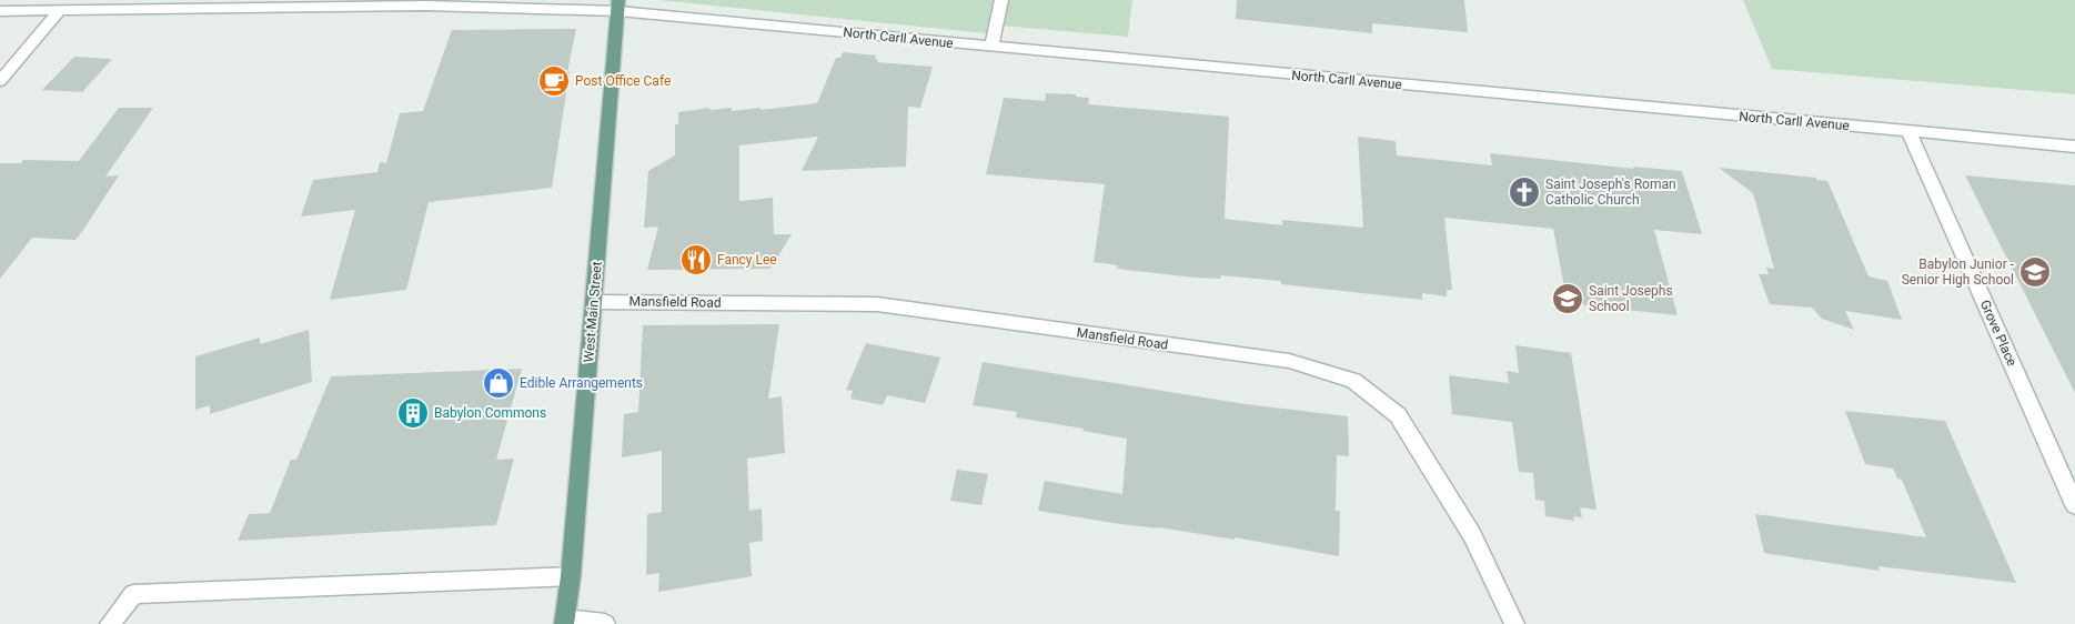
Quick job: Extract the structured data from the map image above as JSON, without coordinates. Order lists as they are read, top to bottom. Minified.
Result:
{"streets":{"main road":["West Main Street"],"street":["North Carll Avenue","Mansfield Road","Grove Place"]},"crossings":[["North Carll Avenue","West Main Street"],["North Carll Avenue","Grove Place"],["Mansfield Road","West Main Street"]],"places":{"cafe":["Post Office Cafe"],"church":["Saint Joseph's Roman Catholic Church"],"restaurant":["Fancy Lee"],"school or university":["Babylon Junior - Senior High School","Saint Josephs School"],"shop":["Edible Arrangements"],"building":["Babylon Commons"]}}
